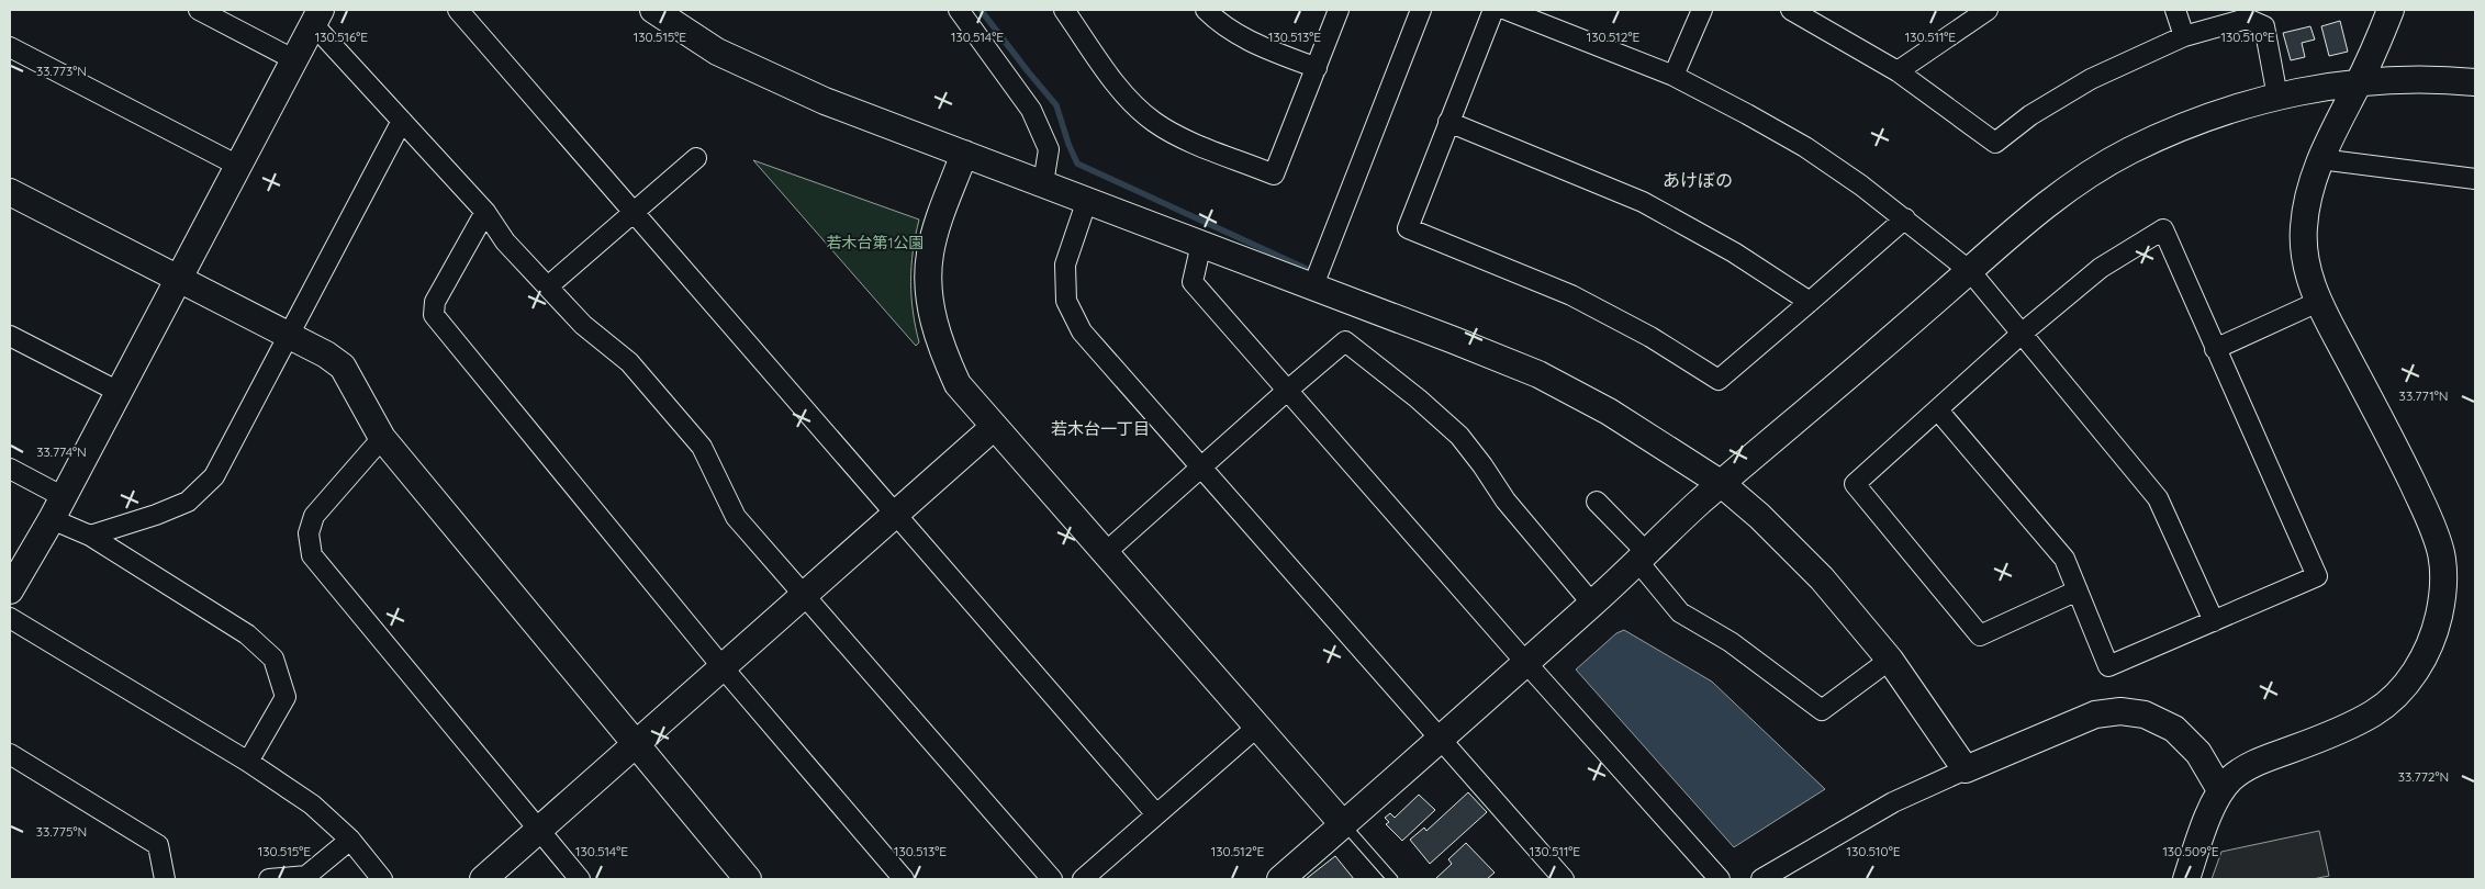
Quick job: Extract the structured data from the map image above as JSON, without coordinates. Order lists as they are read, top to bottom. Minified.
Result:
{"districts":["あけぼの","若木台一丁目"],"parks":["若木台第1公園"],"coordinates":["130.515°E","130.514°E","130.513°E","130.512°E","130.511°E","130.510°E","130.516°E","33.773°N","33.771°N","33.774°N","33.772°N","33.775°N","130.509°E"]}
